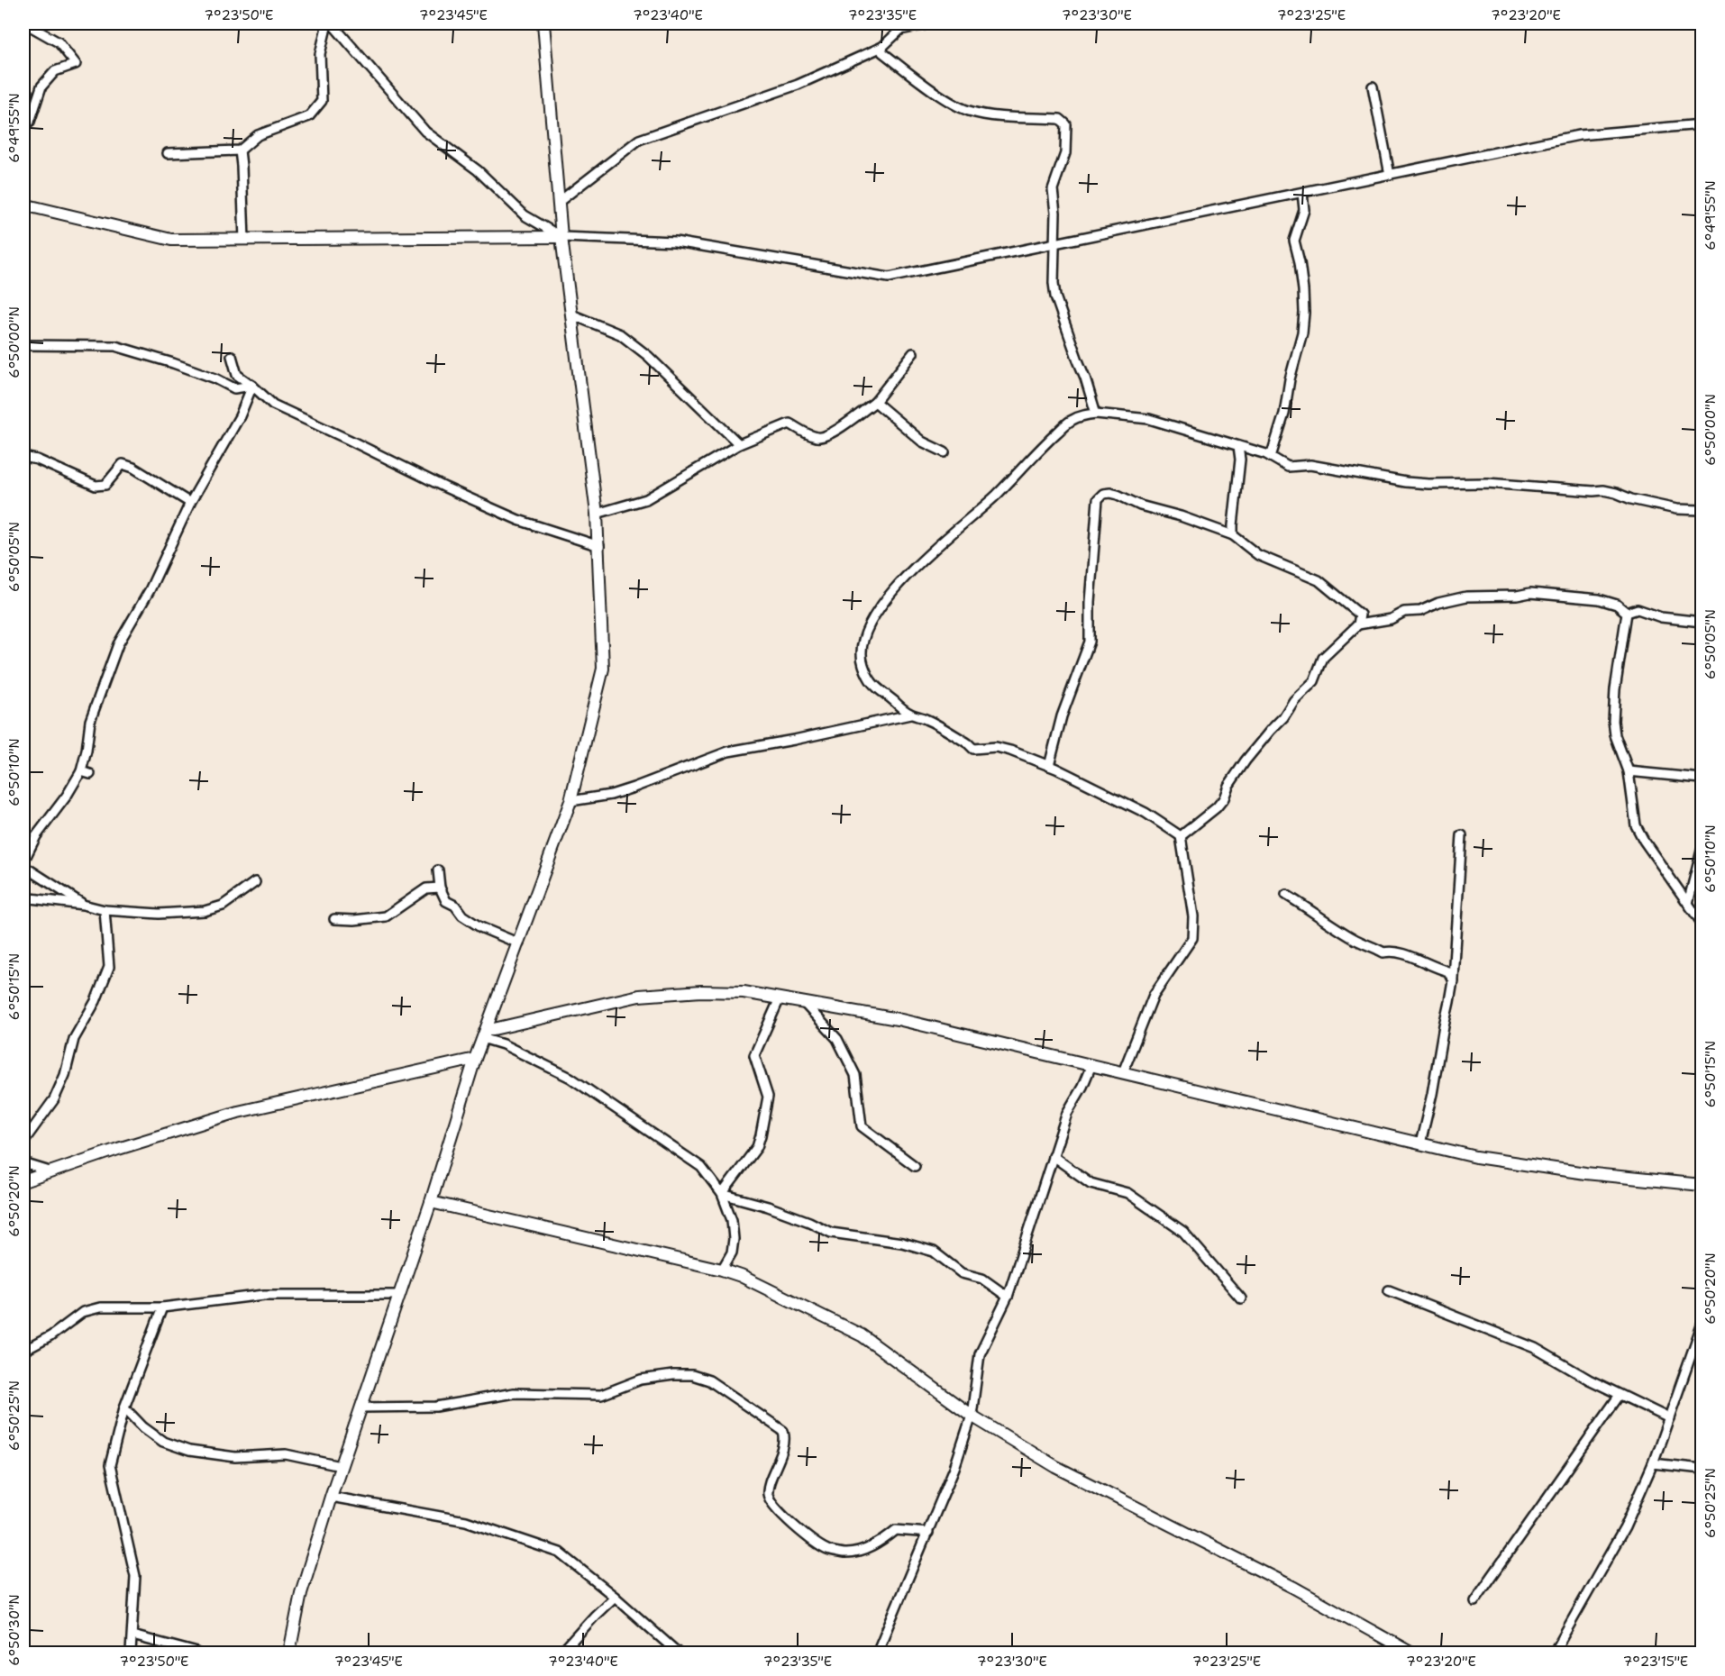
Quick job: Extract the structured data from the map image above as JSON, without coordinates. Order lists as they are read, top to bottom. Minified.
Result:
{"coordinates":["7°23'50\"E","7°23'45\"E","7°23'40\"E","7°23'35\"E","7°23'30\"E","7°23'25\"E","7°23'20\"E","6°49'55\"N","6°50'00\"N","6°50'05\"N","6°50'10\"N","6°50'15\"N","6°50'20\"N","6°50'25\"N","6°50'30\"N","7°23'15\"E"]}
